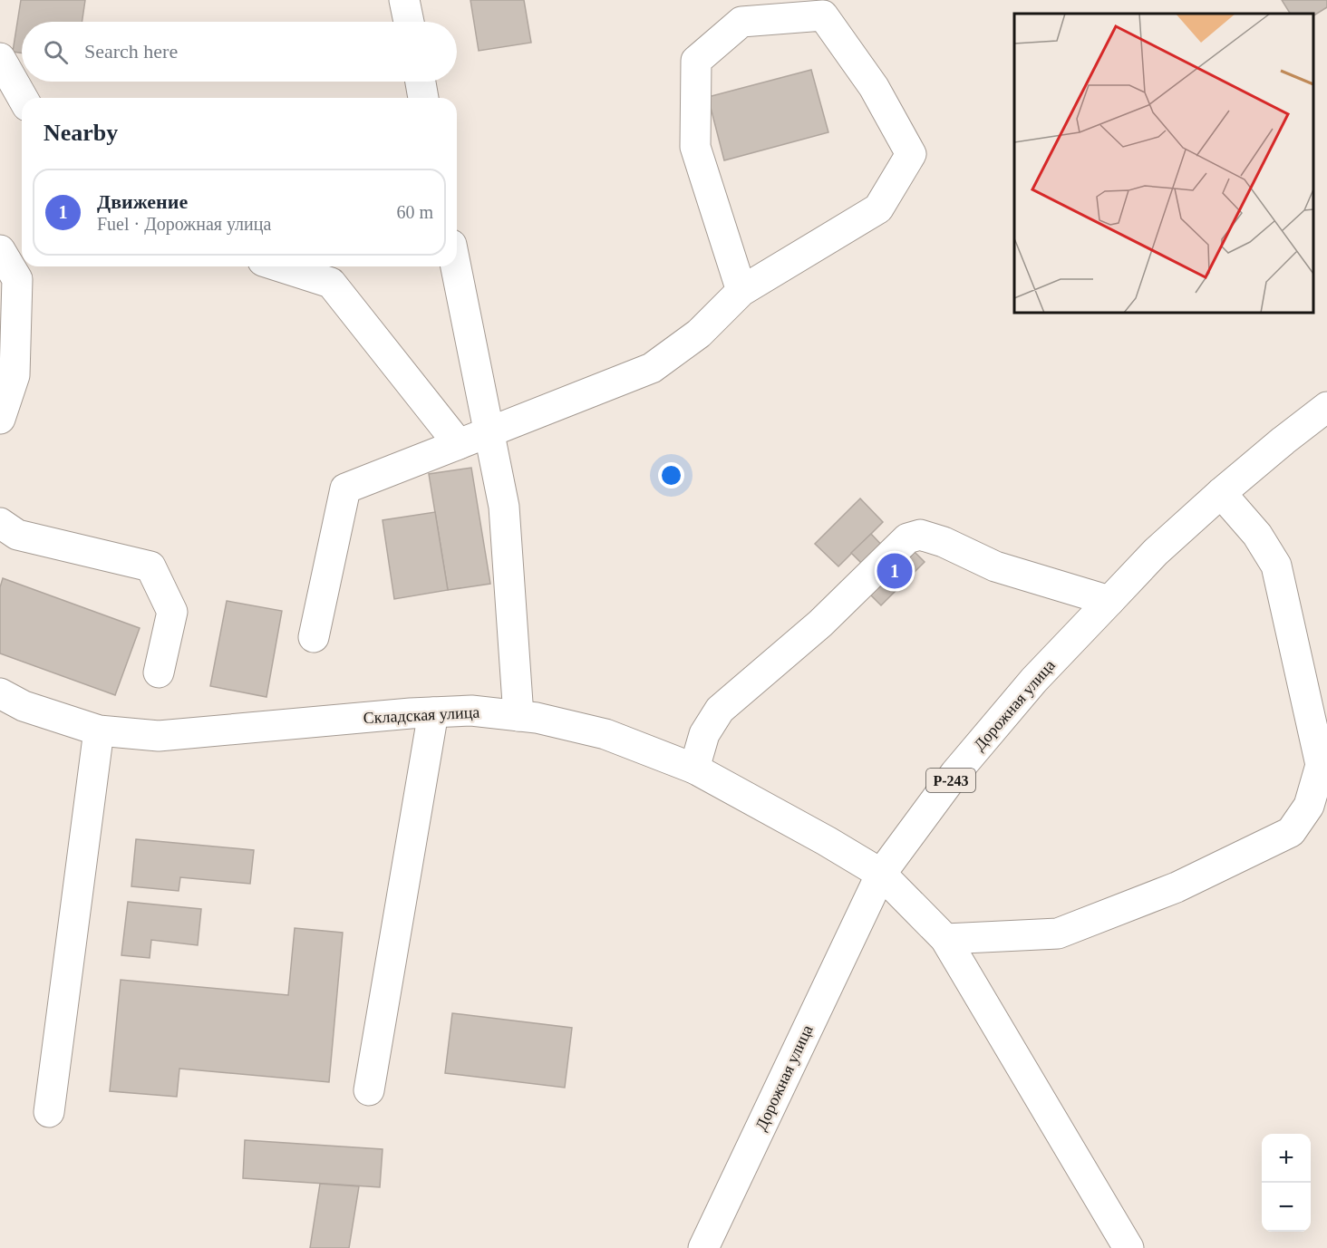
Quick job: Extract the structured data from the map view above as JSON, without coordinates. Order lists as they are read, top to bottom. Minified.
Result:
{"streets":{"main road":["Дорожная улица","Складская улица","Р-243"]},"crossings":[["Дорожная улица","Складская улица"]],"page":{"search":"Search here","heading":"Nearby","list":[{"mark":"1","name":"Движение","note":"Fuel · Дорожная улица","value":"60 m"}],"pins":"1","map_buttons":["+","−"]}}
